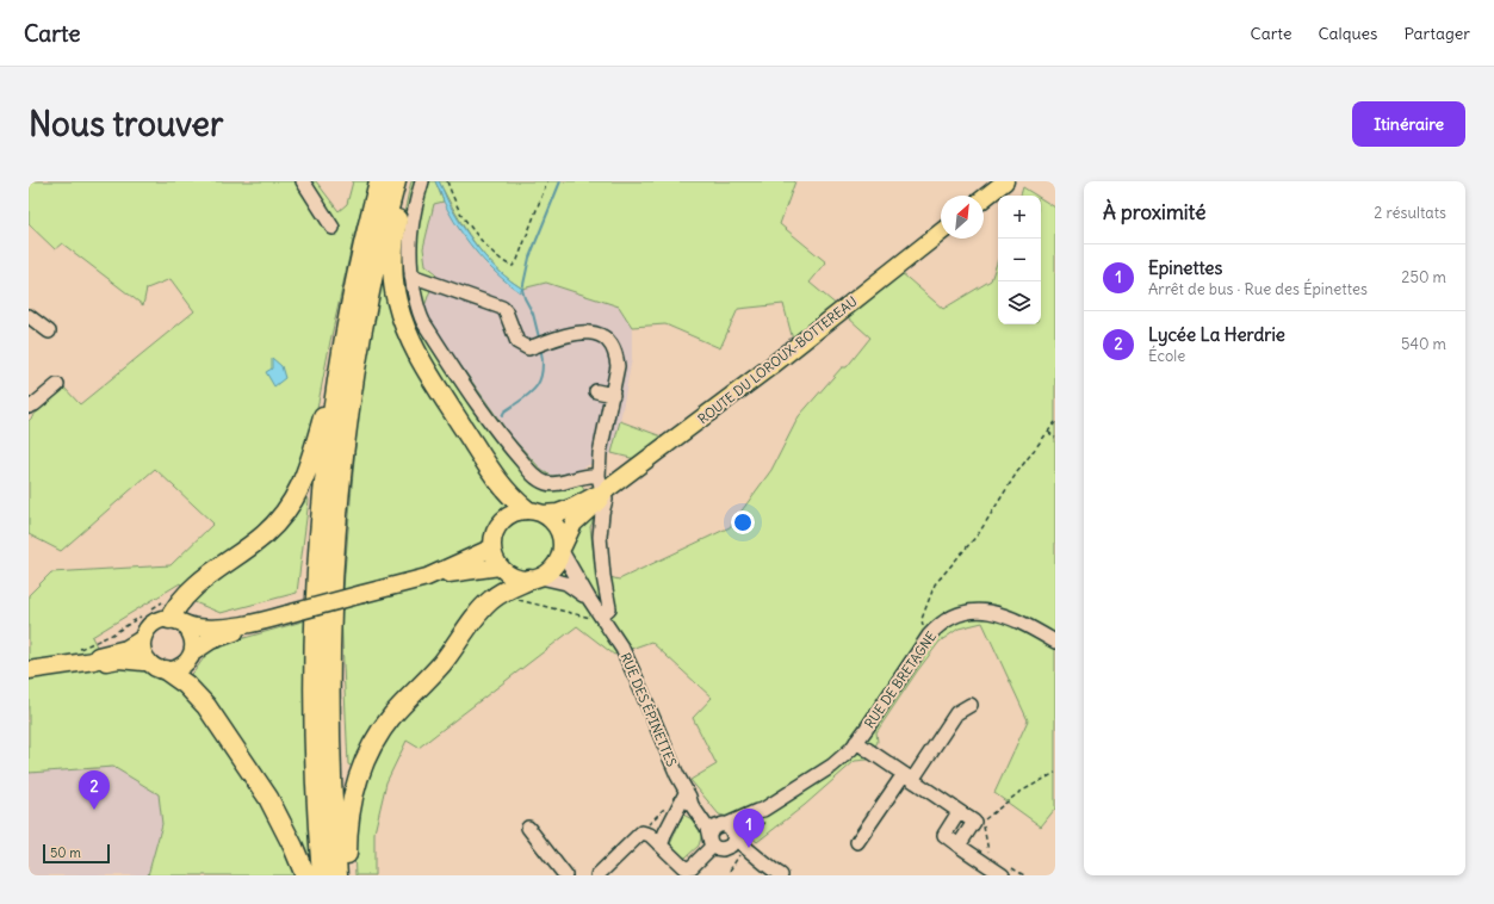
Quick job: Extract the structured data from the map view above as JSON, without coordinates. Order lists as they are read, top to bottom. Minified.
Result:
{"streets":{"main road":["ROUTE DU LOROUX-BOTTEREAU"],"street":["RUE DE BRETAGNE","RUE DES ÉPINETTES"]},"crossings":[["ROUTE DU LOROUX-BOTTEREAU","RUE DES ÉPINETTES"],["RUE DE BRETAGNE","RUE DES ÉPINETTES"]],"scale_bar":"50 m","north":"top right","page":{"header":"Carte","nav":["Carte","Calques","Partager"],"buttons":"Itinéraire","title":"Nous trouver","heading":["À proximité","2 résultats"],"map_buttons":["+","−"],"list":[{"mark":"1","name":"Epinettes","note":"Arrêt de bus · Rue des Épinettes","value":"250 m"},{"mark":"2","name":"Lycée La Herdrie","note":"École","value":"540 m"}],"pins":["2","1"],"scale":"50 m"}}
